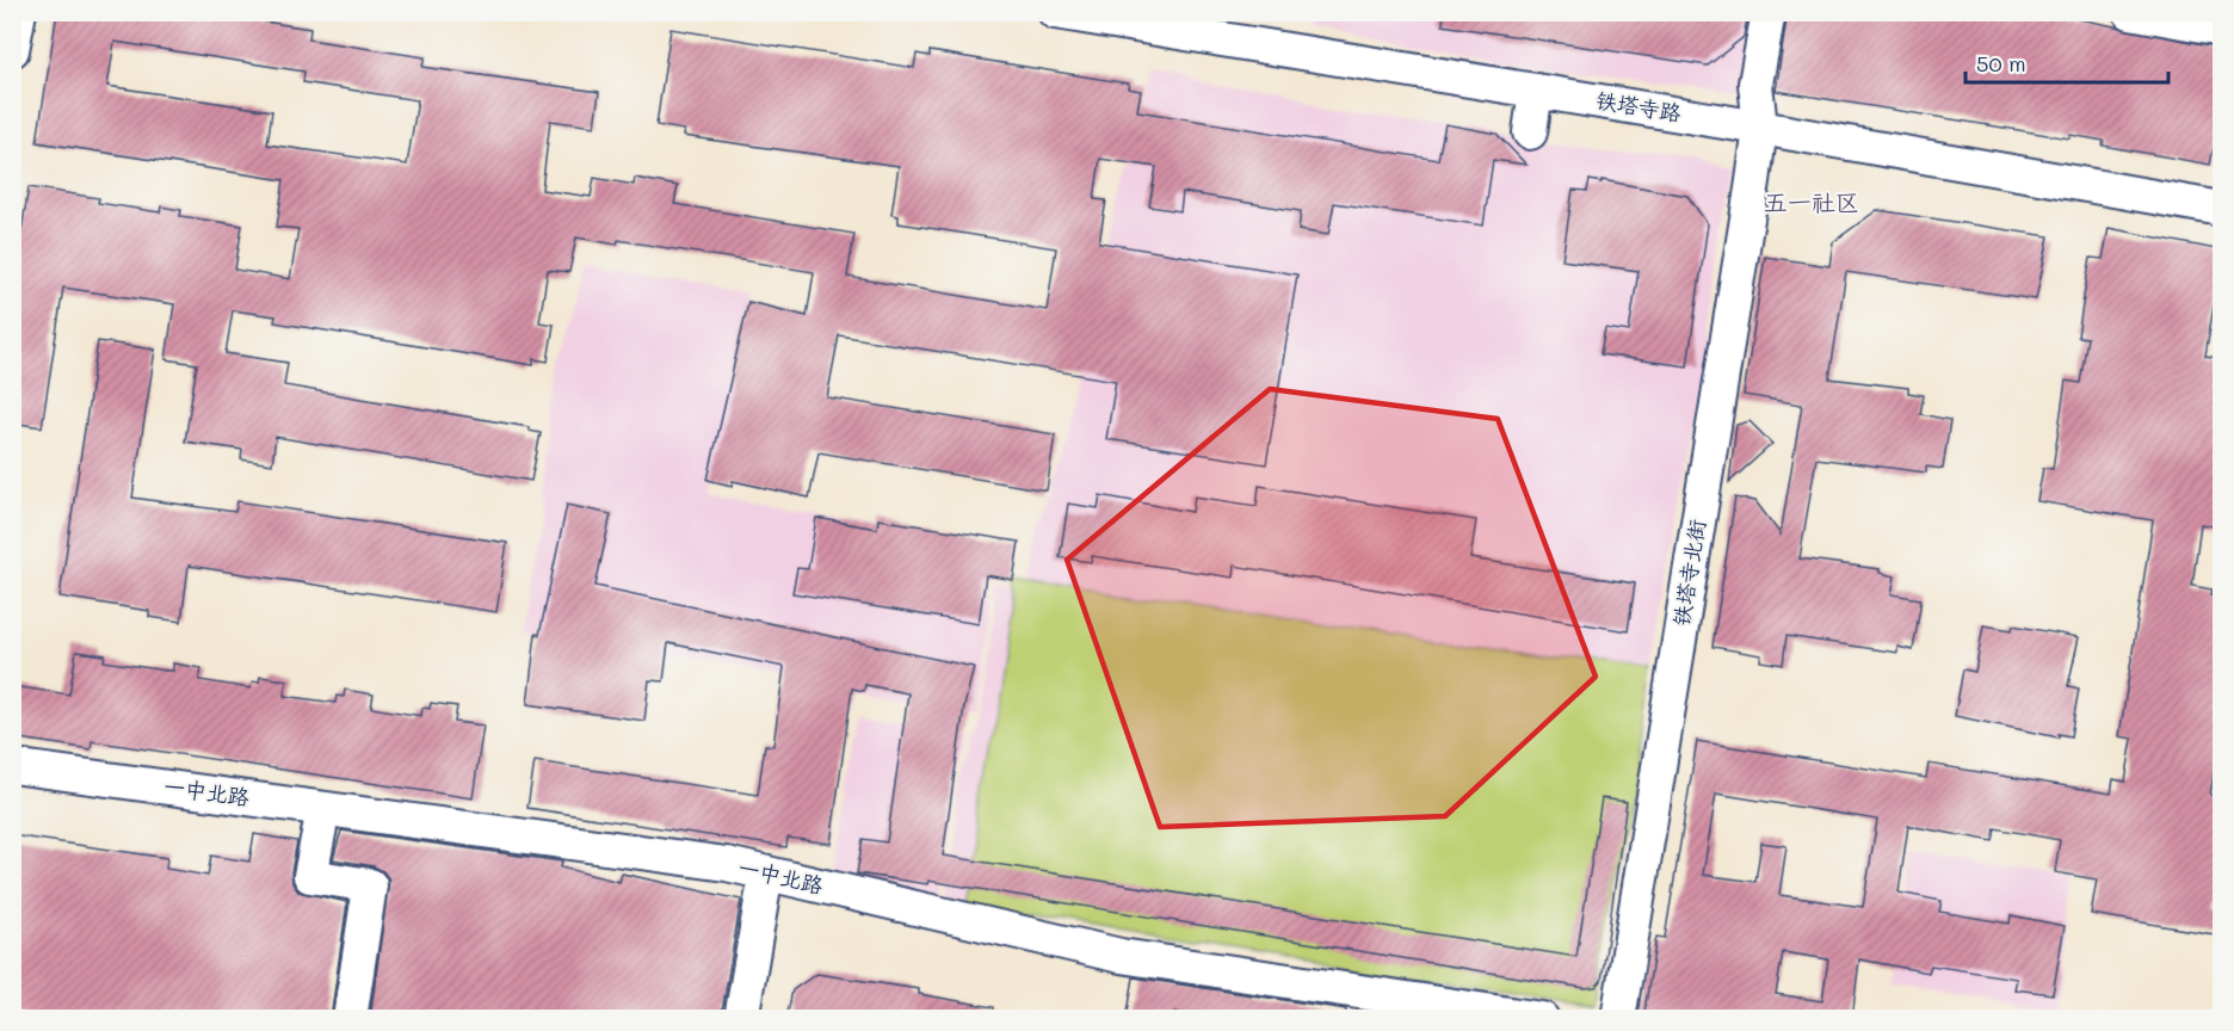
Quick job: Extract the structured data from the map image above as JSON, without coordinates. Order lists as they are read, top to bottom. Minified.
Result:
{"streets":{"street":["铁塔寺路","铁塔寺北街","一中北路"]},"crossings":[["铁塔寺路","铁塔寺北街"]],"districts":["五一社区"],"scale_bar":"50 m"}
